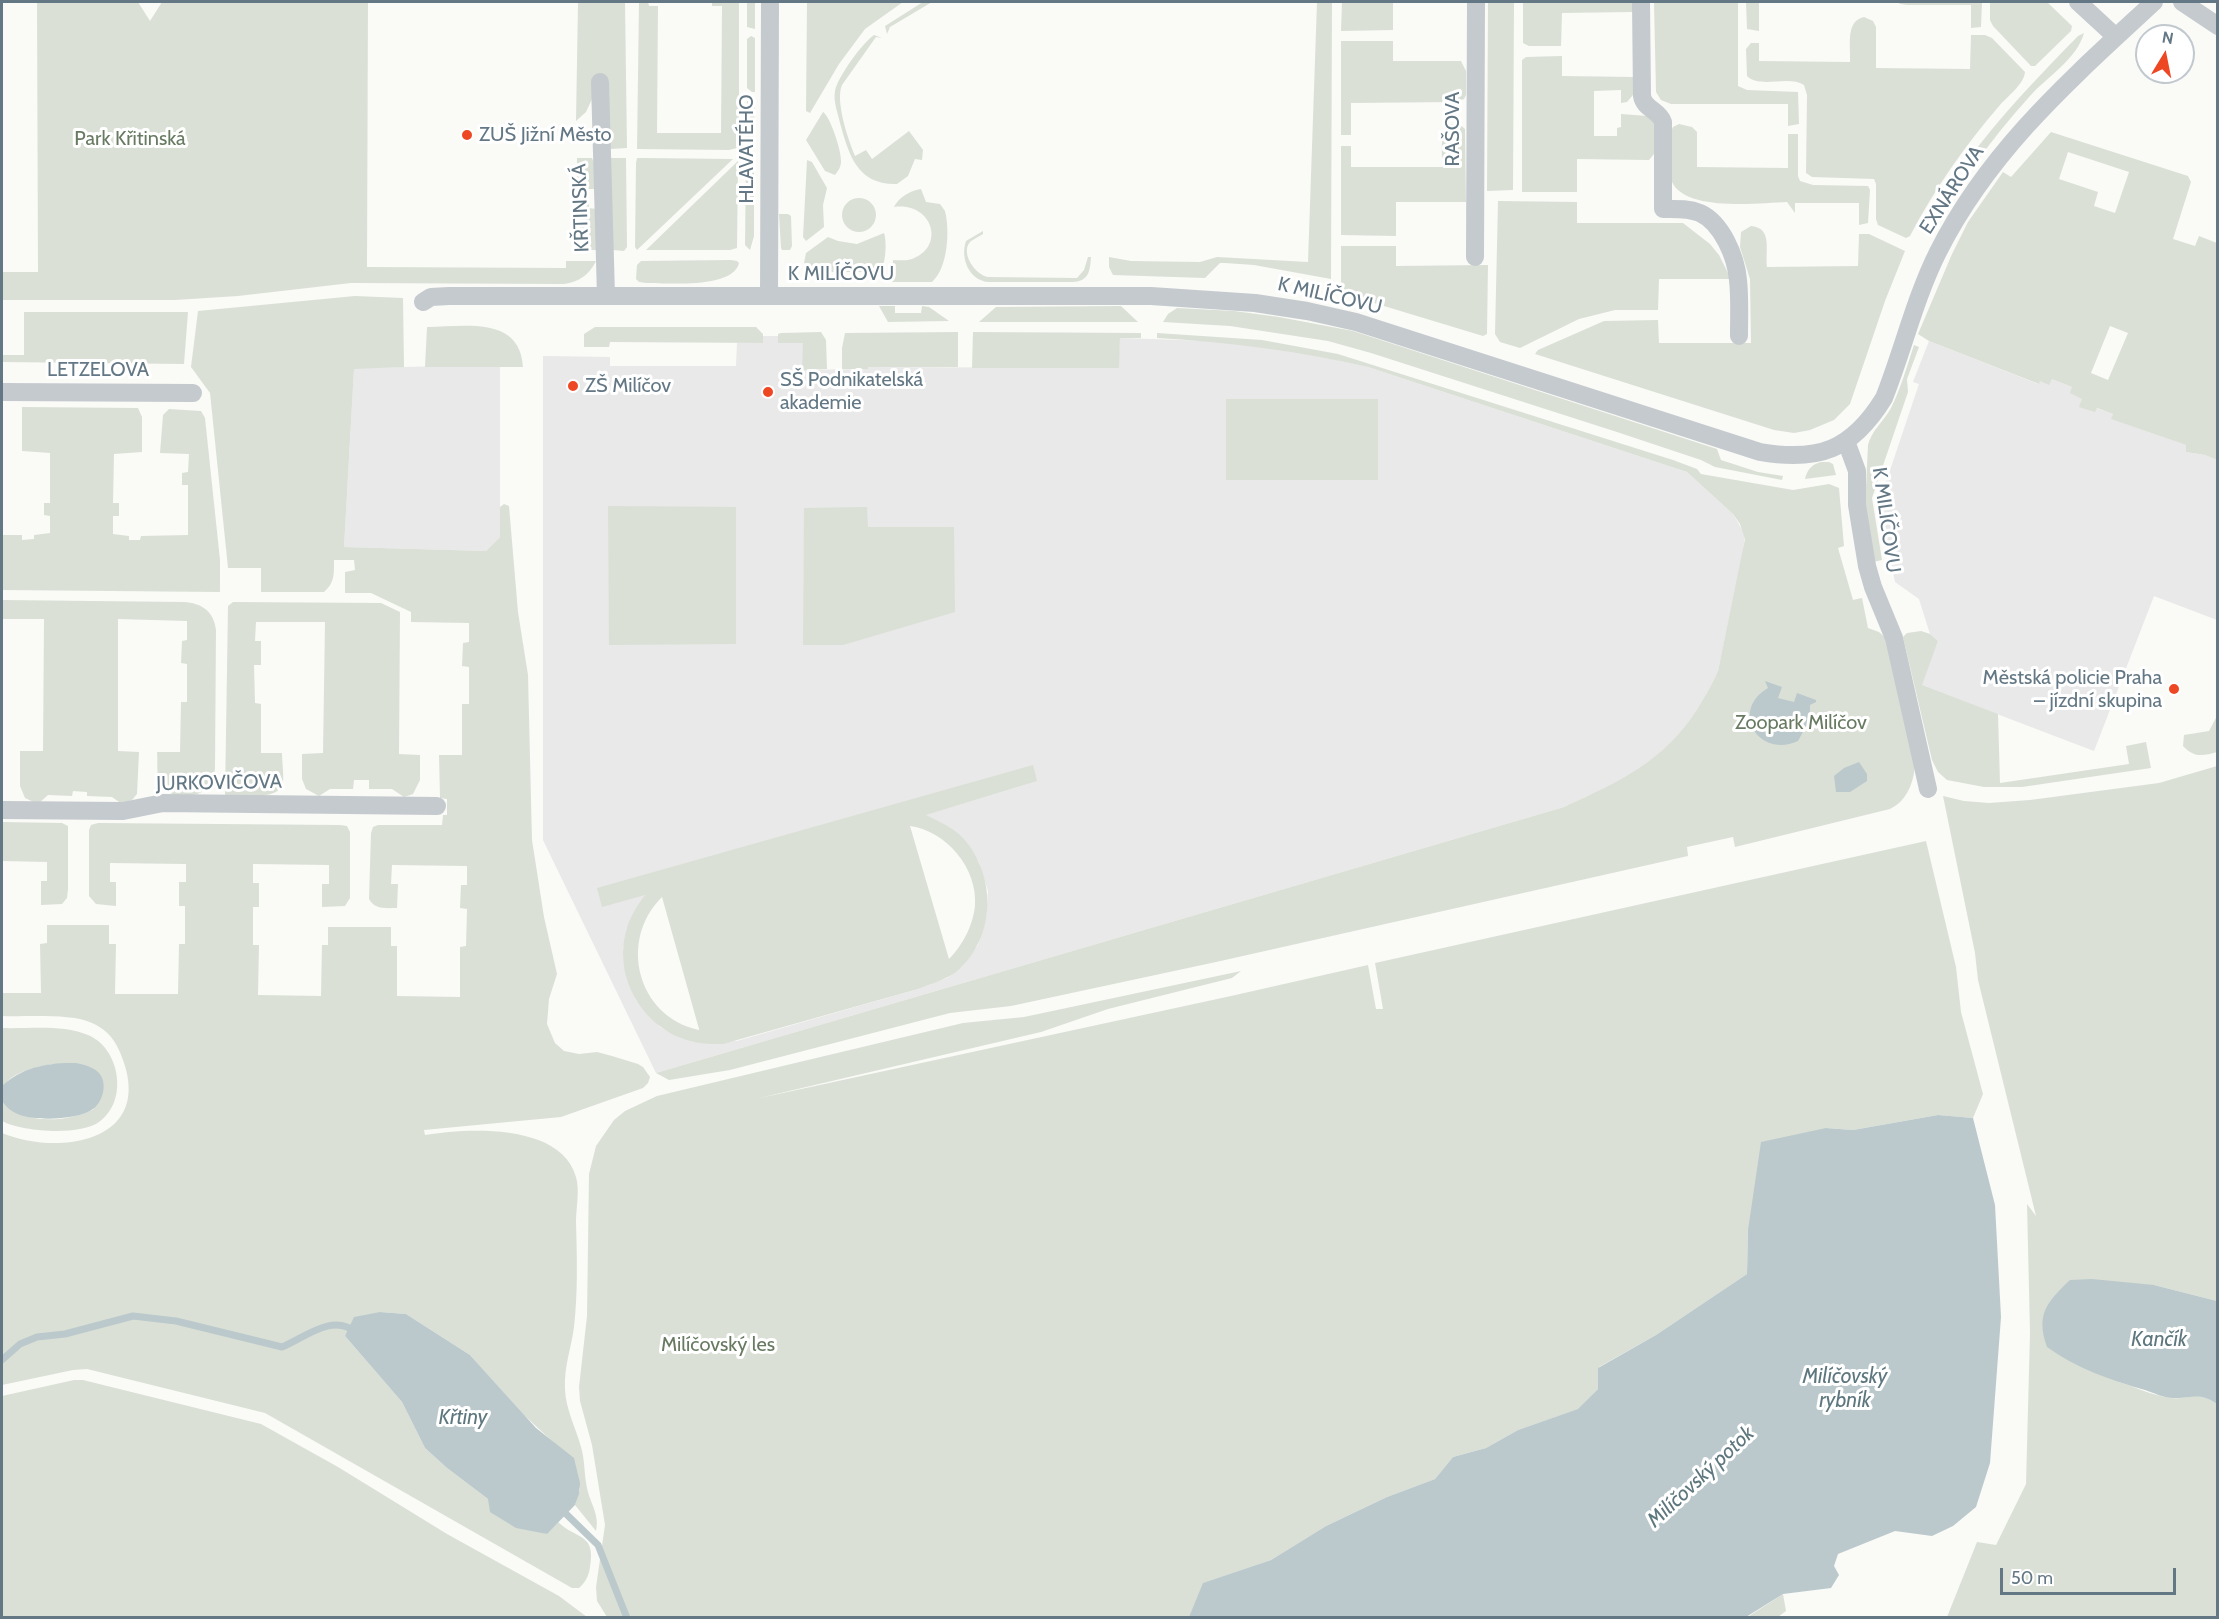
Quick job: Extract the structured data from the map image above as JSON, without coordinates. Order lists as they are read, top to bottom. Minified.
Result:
{"streets":{"street":["RAŠOVA","HLAVATÉHO","EXNÁROVA","KŘTINSKÁ","K MILÍČOVU","LETZELOVA","JURKOVIČOVA"]},"crossings":[["HLAVATÉHO","K MILÍČOVU"],["EXNÁROVA","K MILÍČOVU"],["KŘTINSKÁ","K MILÍČOVU"]],"water":["Kančík","Milíčovský rybník","Křtiny","Milíčovský potok"],"parks":["Park Křitinská","Zoopark Milíčov","Milíčovský les"],"places":["ZUŠ Jižní Město","ZŠ Milíčov","SŠ Podnikatelská akademie","Městská policie Praha – jízdní skupina"],"scale_bar":"50 m","north":"top"}
